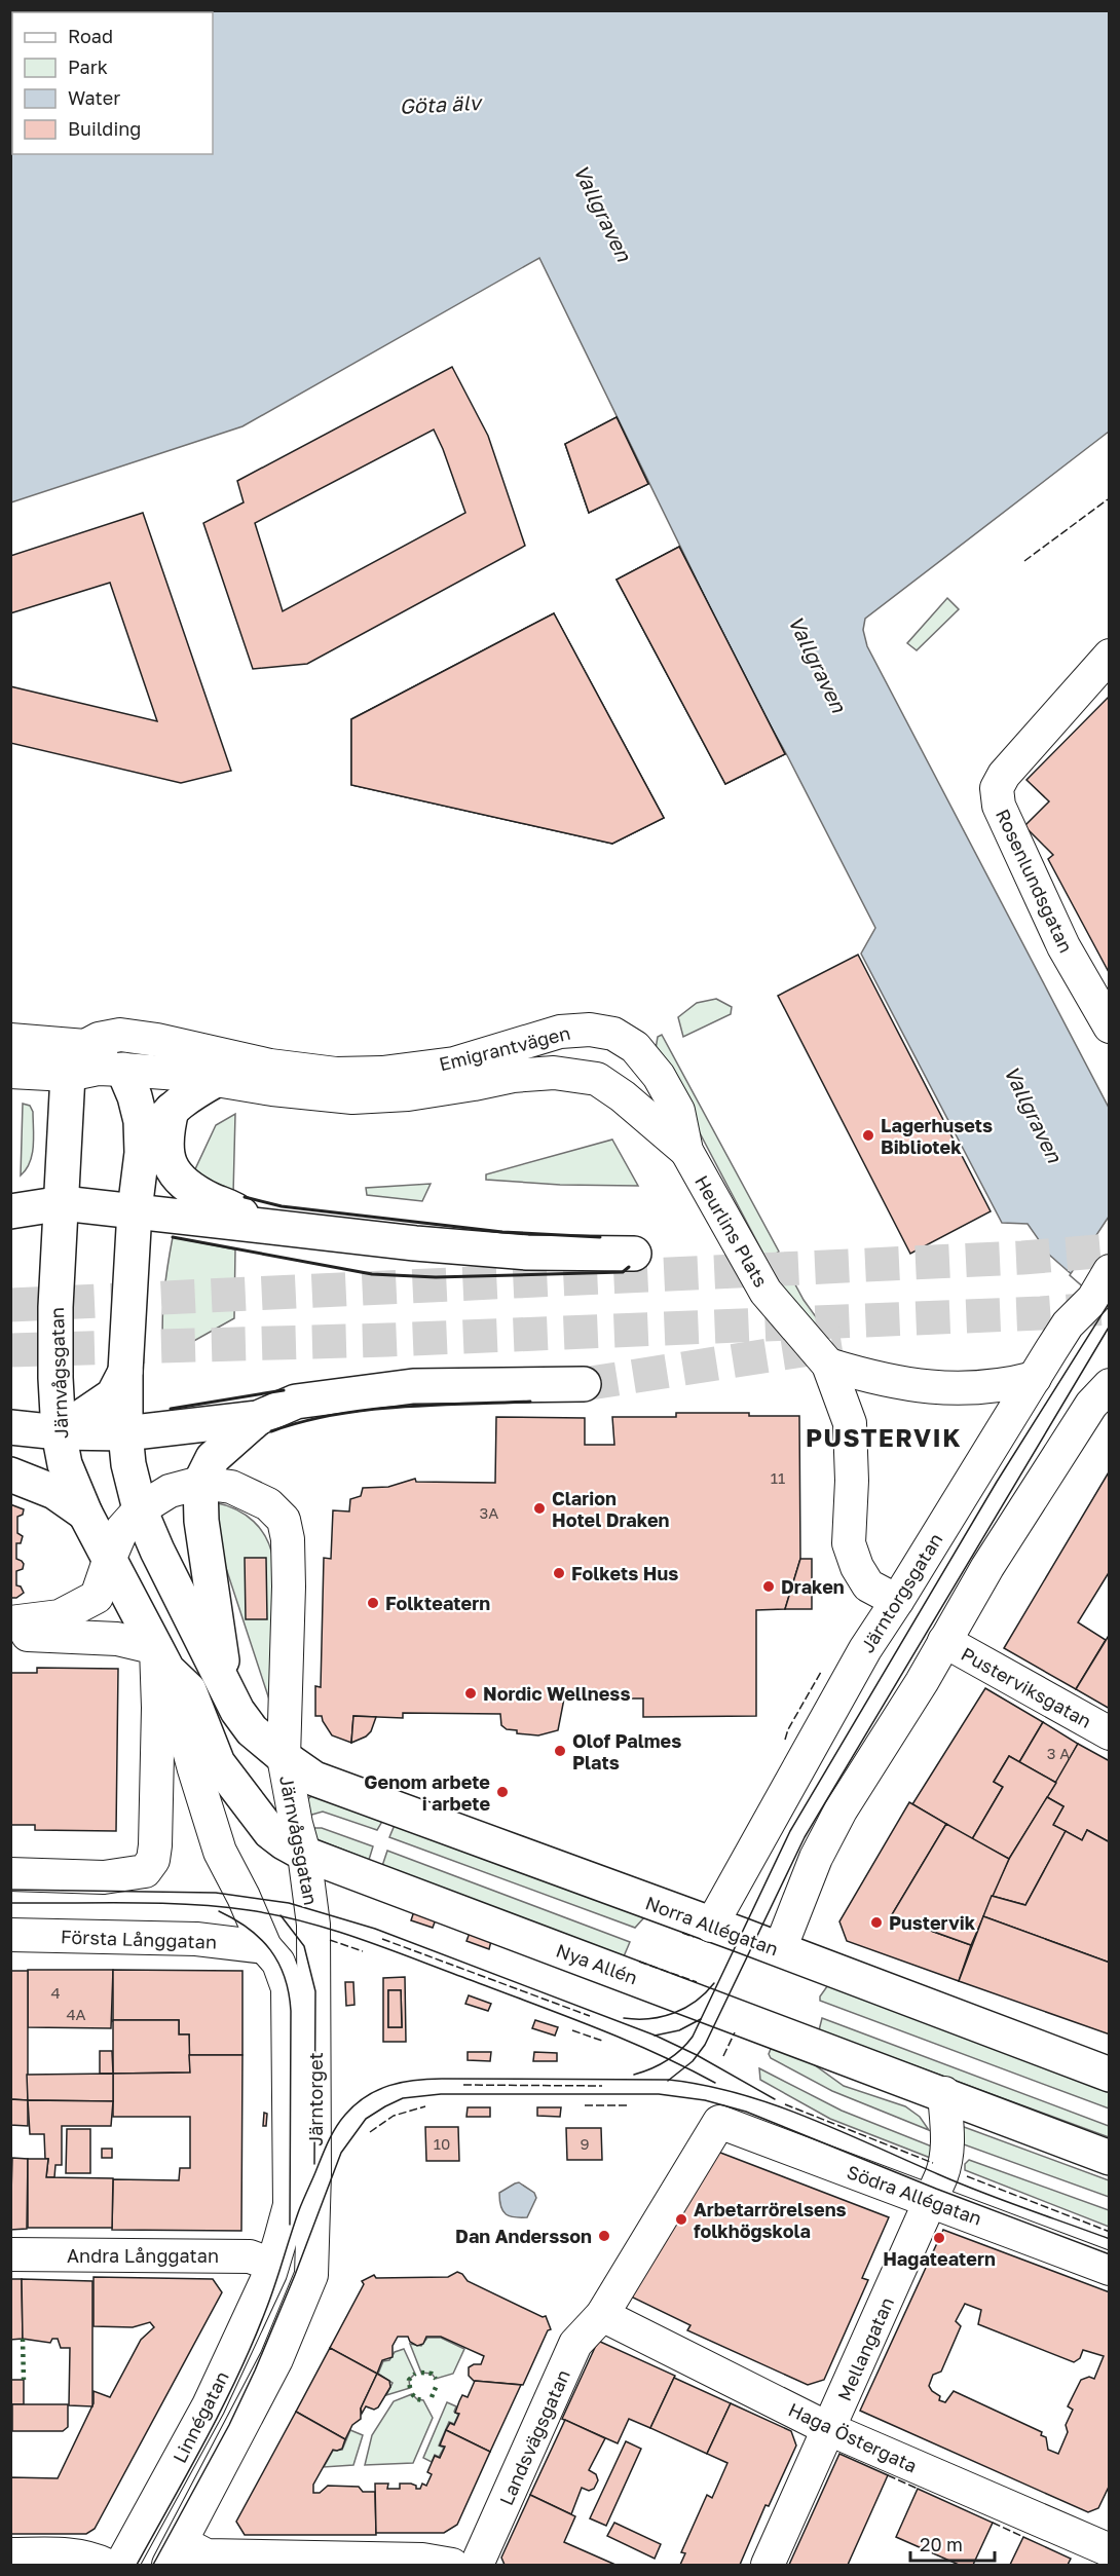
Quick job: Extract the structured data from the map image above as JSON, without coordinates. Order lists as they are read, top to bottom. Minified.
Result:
{"streets":{"main road":["Järnvågsgatan","Norra Allégatan","Nya Allén"],"street":["Rosenlundsgatan","Emigrantvägen","Heurlins Plats","Järntorgsgatan","Pusterviksgatan","Första Långgatan","Järntorget","Södra Allégatan","Andra Långgatan","Mellangatan","Linnégatan","Landsvägsgatan","Haga Östergata"]},"crossings":[["Emigrantvägen","Heurlins Plats"],["Emigrantvägen","Järnvågsgatan"],["Järnvågsgatan","Norra Allégatan"],["Järnvågsgatan","Första Långgatan"],["Järnvågsgatan","Nya Allén"],["Järnvågsgatan","Järntorget"],["Järntorgsgatan","Norra Allégatan"],["Första Långgatan","Järntorget"],["Nya Allén","Mellangatan"],["Järntorget","Andra Långgatan"],["Järntorget","Linnégatan"],["Södra Allégatan","Mellangatan"],["Södra Allégatan","Landsvägsgatan"],["Södra Allégatan","Haga Östergata"],["Andra Långgatan","Linnégatan"],["Mellangatan","Haga Östergata"],["Landsvägsgatan","Haga Östergata"]],"districts":["PUSTERVIK"],"water":["Göta älv","Vallgraven"],"places":["Lagerhusets Bibliotek","Clarion Hotel Draken","Folkets Hus","Draken","Folkteatern","Nordic Wellness","Olof Palmes Plats","Genom arbete i arbete","Pustervik","Arbetarrörelsens folkhögskola","Dan Andersson","Hagateatern"],"house_numbers":["11","3A","3 A","4","4A","10","9"],"legend":["Road","Park","Water","Building"],"scale_bar":"20 m"}
